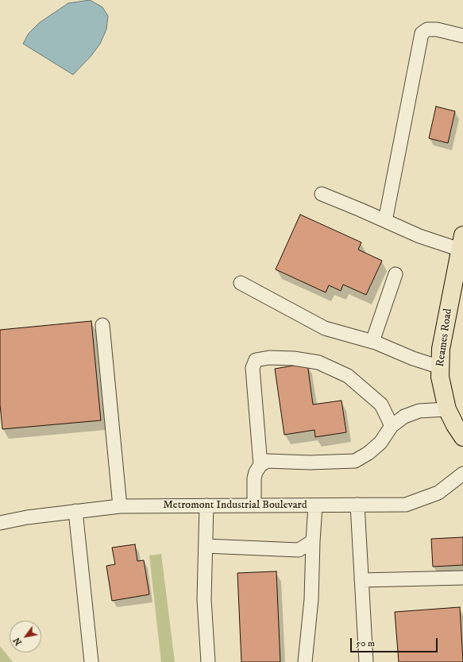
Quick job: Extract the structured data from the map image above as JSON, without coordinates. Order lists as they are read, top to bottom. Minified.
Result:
{"streets":{"main road":["Reames Road"],"street":["Metromont Industrial Boulevard"]},"scale_bar":"50 m","north":"bottom left"}
